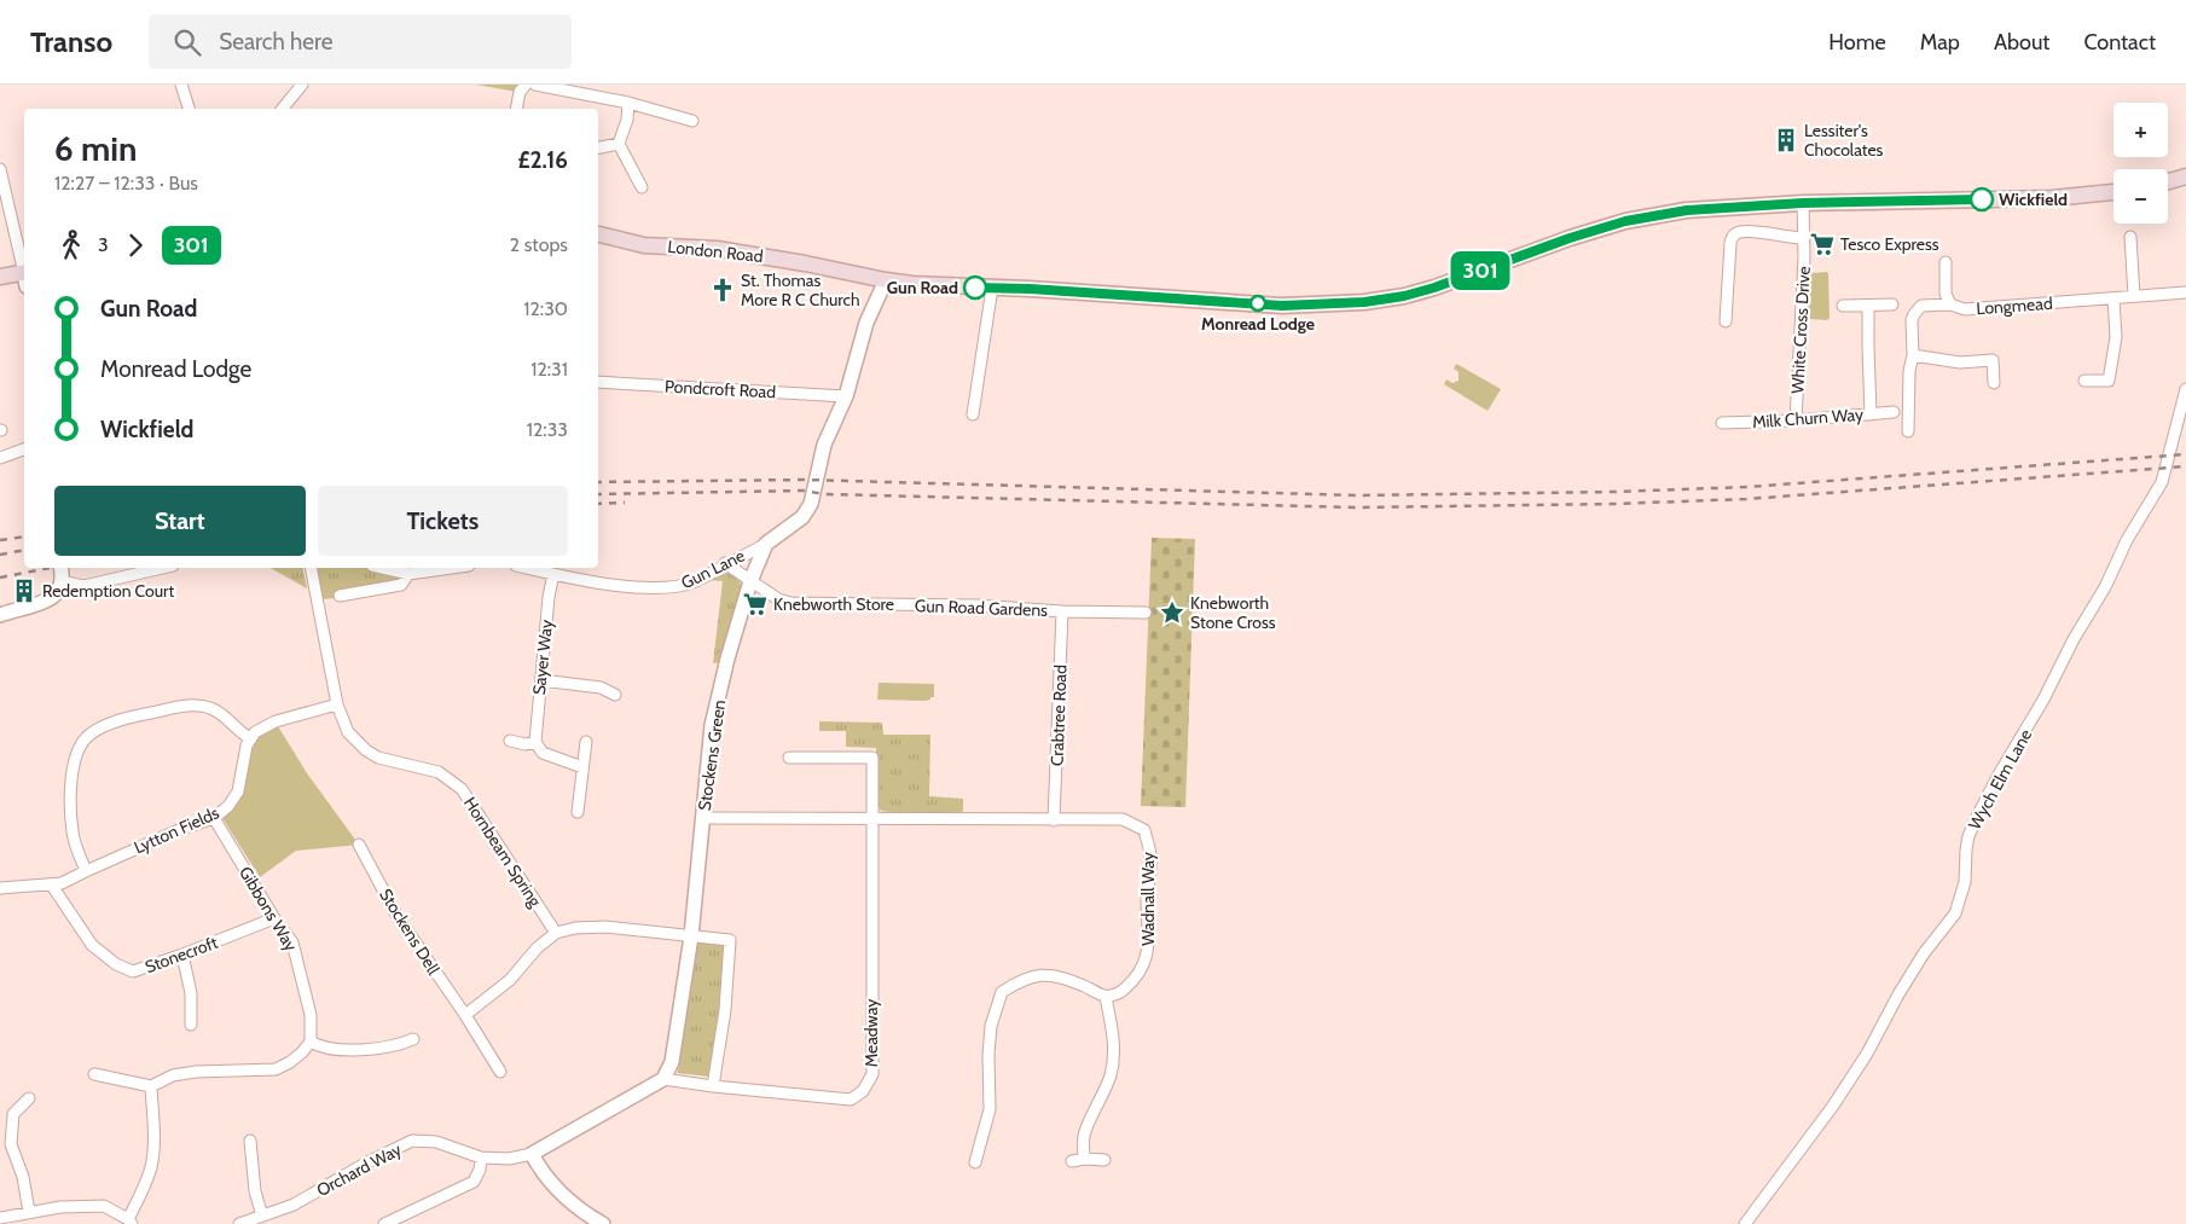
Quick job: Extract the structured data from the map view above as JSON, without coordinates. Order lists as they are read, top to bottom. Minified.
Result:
{"streets":{"main road":["London Road"],"street":["Longmead","White Cross Drive","Pondcroft Road","Milk Churn Way","Gun Lane","Gun Road Gardens","Sayer Way","Crabtree Road","Stockens Green","Wych Elm Lane","Lytton Fields","Hornbeam Spring","Wadnall Way","Gibbons Way","Stockens Dell","Stonecroft","Meadway","Orchard Way"]},"crossings":[["London Road","White Cross Drive"],["White Cross Drive","Milk Churn Way"],["Gun Lane","Gun Road Gardens"],["Gun Lane","Sayer Way"],["Gun Lane","Stockens Green"],["Gun Road Gardens","Crabtree Road"],["Gun Road Gardens","Stockens Green"],["Crabtree Road","Wadnall Way"],["Stockens Green","Wadnall Way"],["Stockens Green","Meadway"],["Lytton Fields","Gibbons Way"],["Lytton Fields","Stonecroft"],["Wadnall Way","Meadway"],["Gibbons Way","Stonecroft"]],"places":{"building":["Lessiter's Chocolates","Redemption Court"],"other":["Wickfield","Gun Road","Monread Lodge"],"supermarket":["Tesco Express","Knebworth Store"],"church":["St. Thomas More R C Church"],"place":["Knebworth Stone Cross"]},"lines":["bus line 301"],"page":{"header":"Transo","search":"Search here","nav":["Home","Map","About","Contact"],"on_map":"301","map_buttons":["+","−"],"heading":["6 min","12:27 – 12:33 · Bus","£2.16"],"legs":["3","301","2 stops"],"list":[{"name":"Gun Road","value":"12:30"},{"name":"Monread Lodge","value":"12:31"},{"name":"Wickfield","value":"12:33"}],"buttons":["Start","Tickets"]}}
